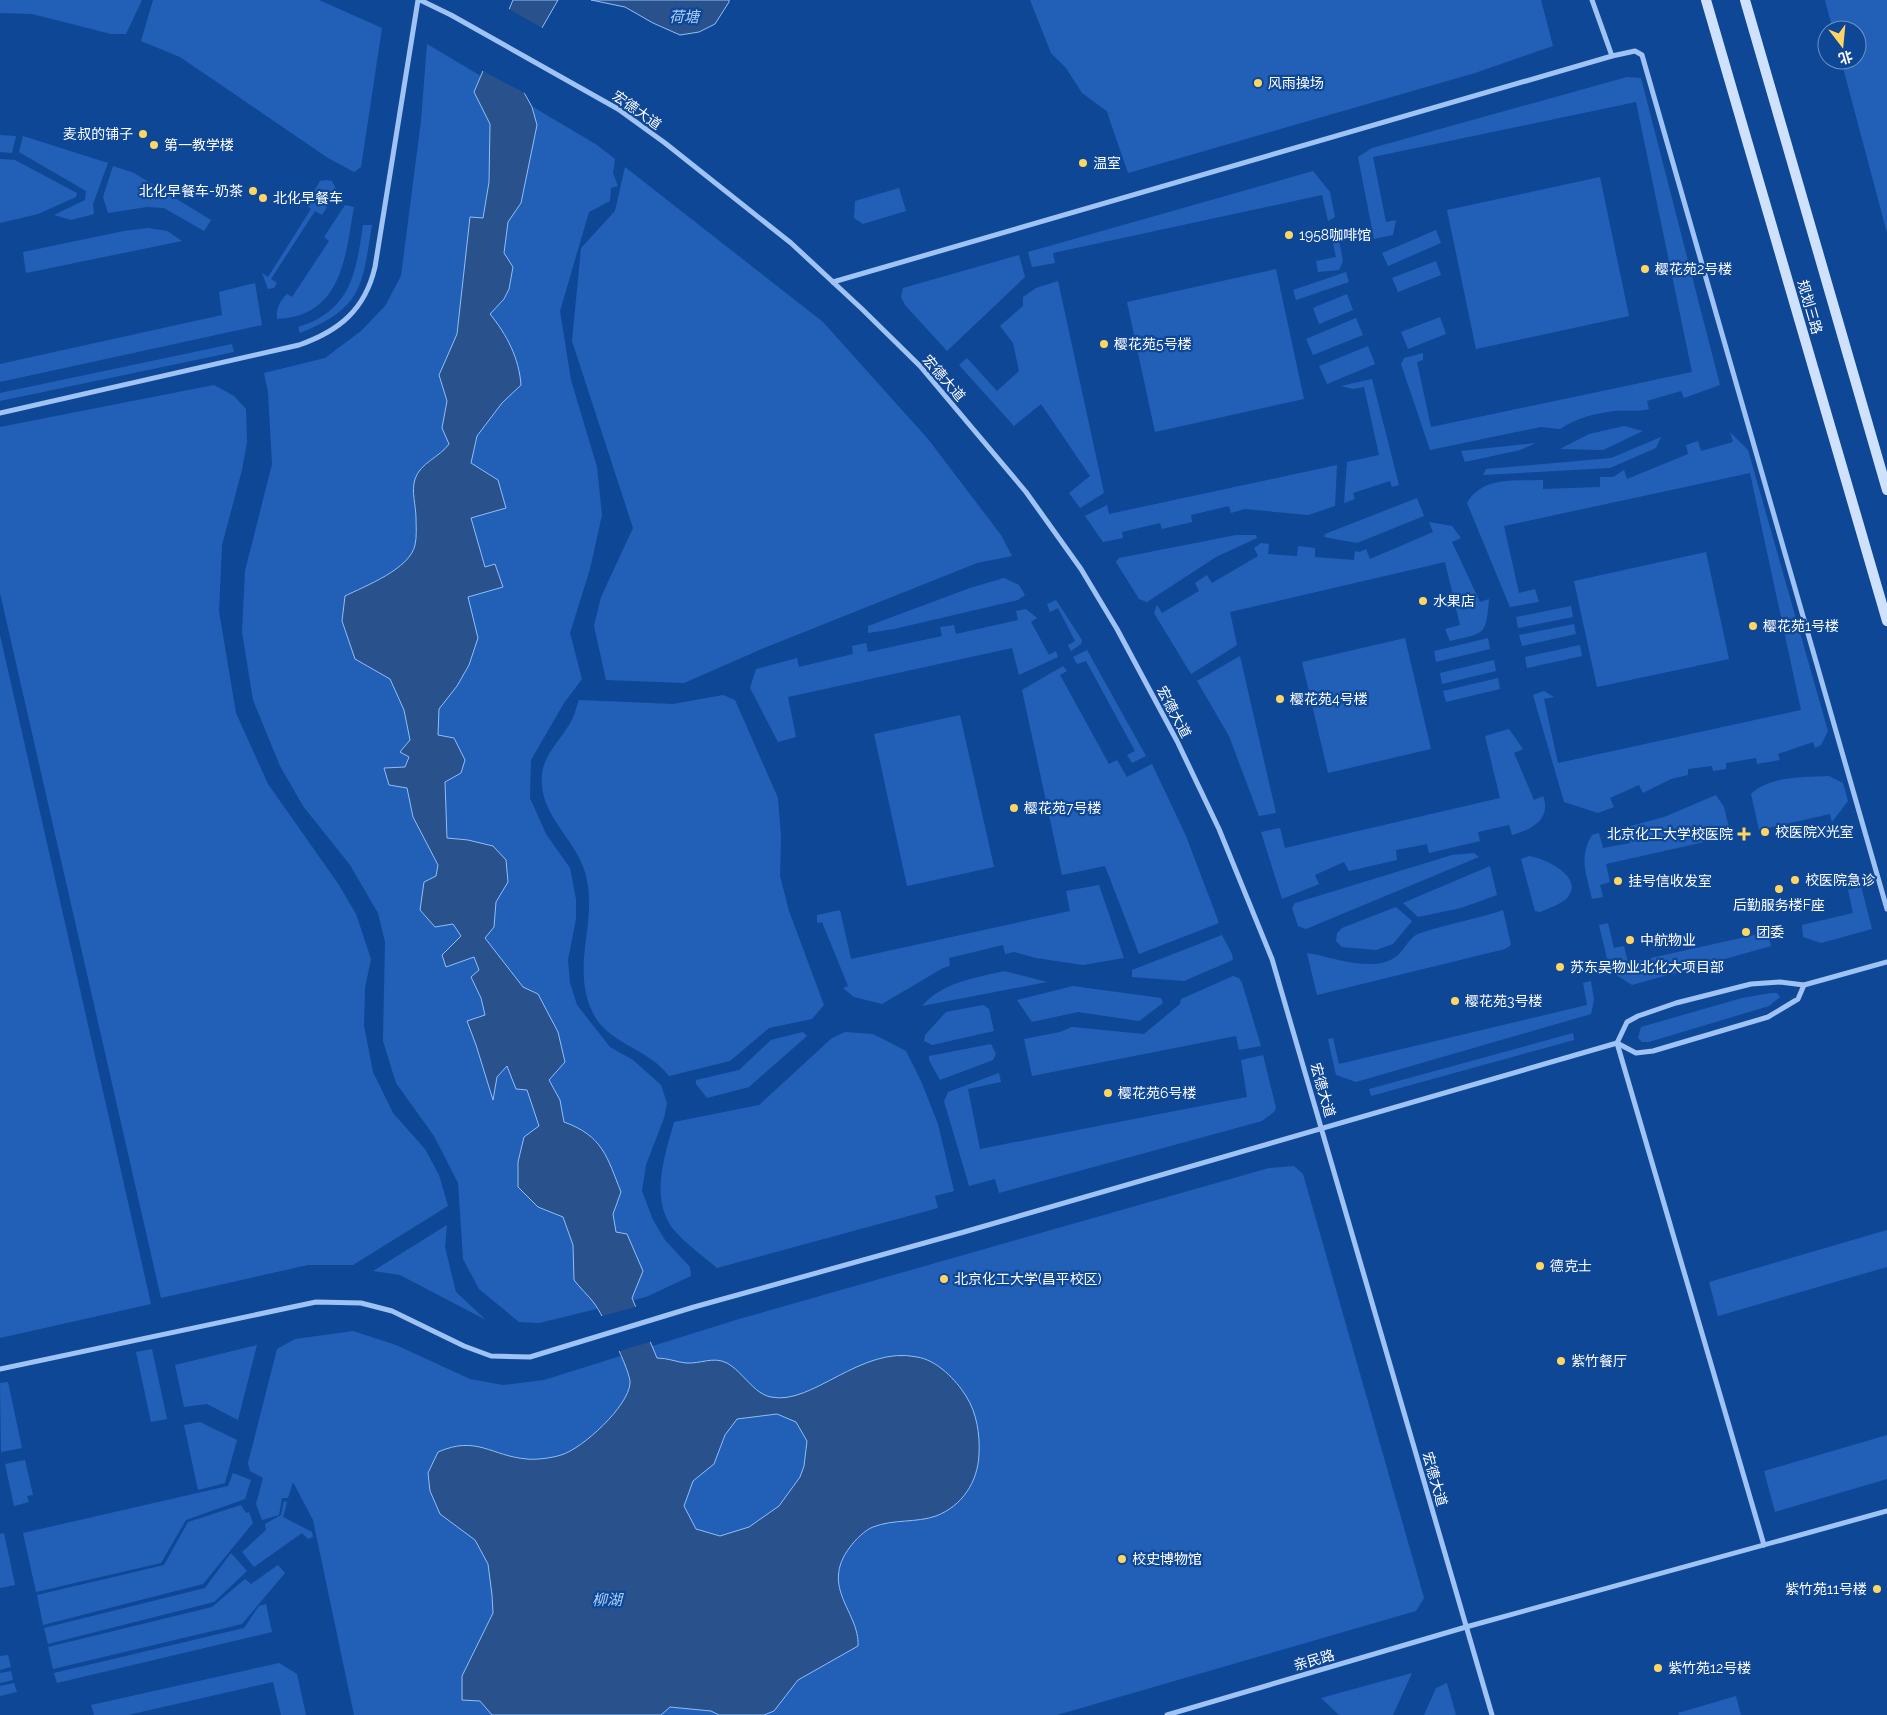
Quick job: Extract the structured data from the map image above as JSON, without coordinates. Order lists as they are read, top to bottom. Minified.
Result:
{"streets":{"main road":["规划三路"],"street":["宏德大道","亲民路"]},"crossings":[["宏德大道","亲民路"]],"water":["荷塘","柳湖"],"places":{"other":["风雨操场","麦叔的铺子","第一教学楼","温室","北化早餐车-奶茶","北化早餐车","1958咖啡馆","樱花苑2号楼","樱花苑5号楼","水果店","樱花苑1号楼","樱花苑4号楼","樱花苑7号楼","校医院X光室","校医院急诊","挂号信收发室","后勤服务楼F座","团委","中航物业","苏东吴物业北化大项目部","樱花苑3号楼","樱花苑6号楼","德克士","北京化工大学(昌平校区)","紫竹餐厅","校史博物馆","紫竹苑11号楼","紫竹苑12号楼"],"health":["北京化工大学校医院"]},"north":"bottom"}
